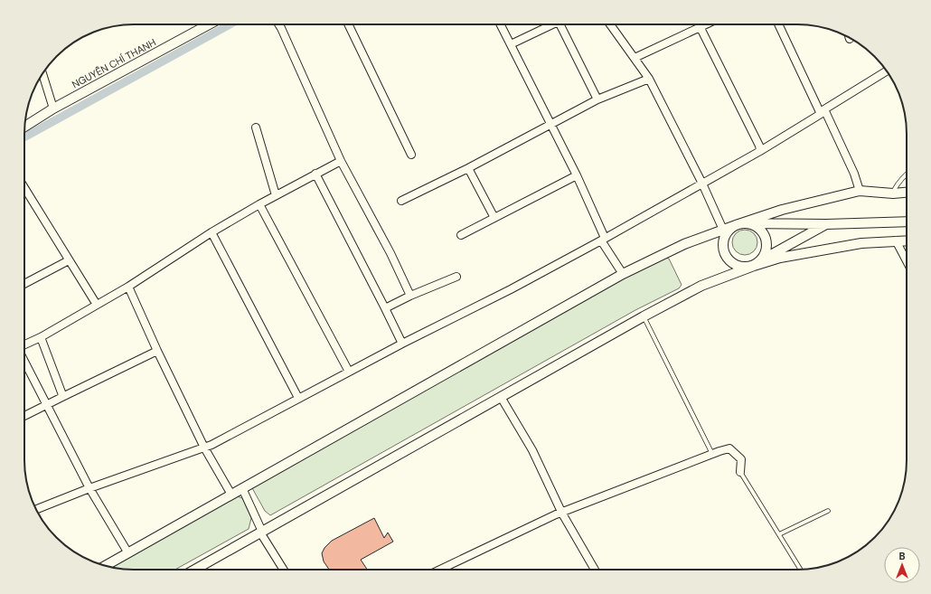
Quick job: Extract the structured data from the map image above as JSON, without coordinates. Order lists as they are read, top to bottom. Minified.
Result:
{"streets":{"street":["NGUYỄN CHÍ THANH"]},"north":"top"}
